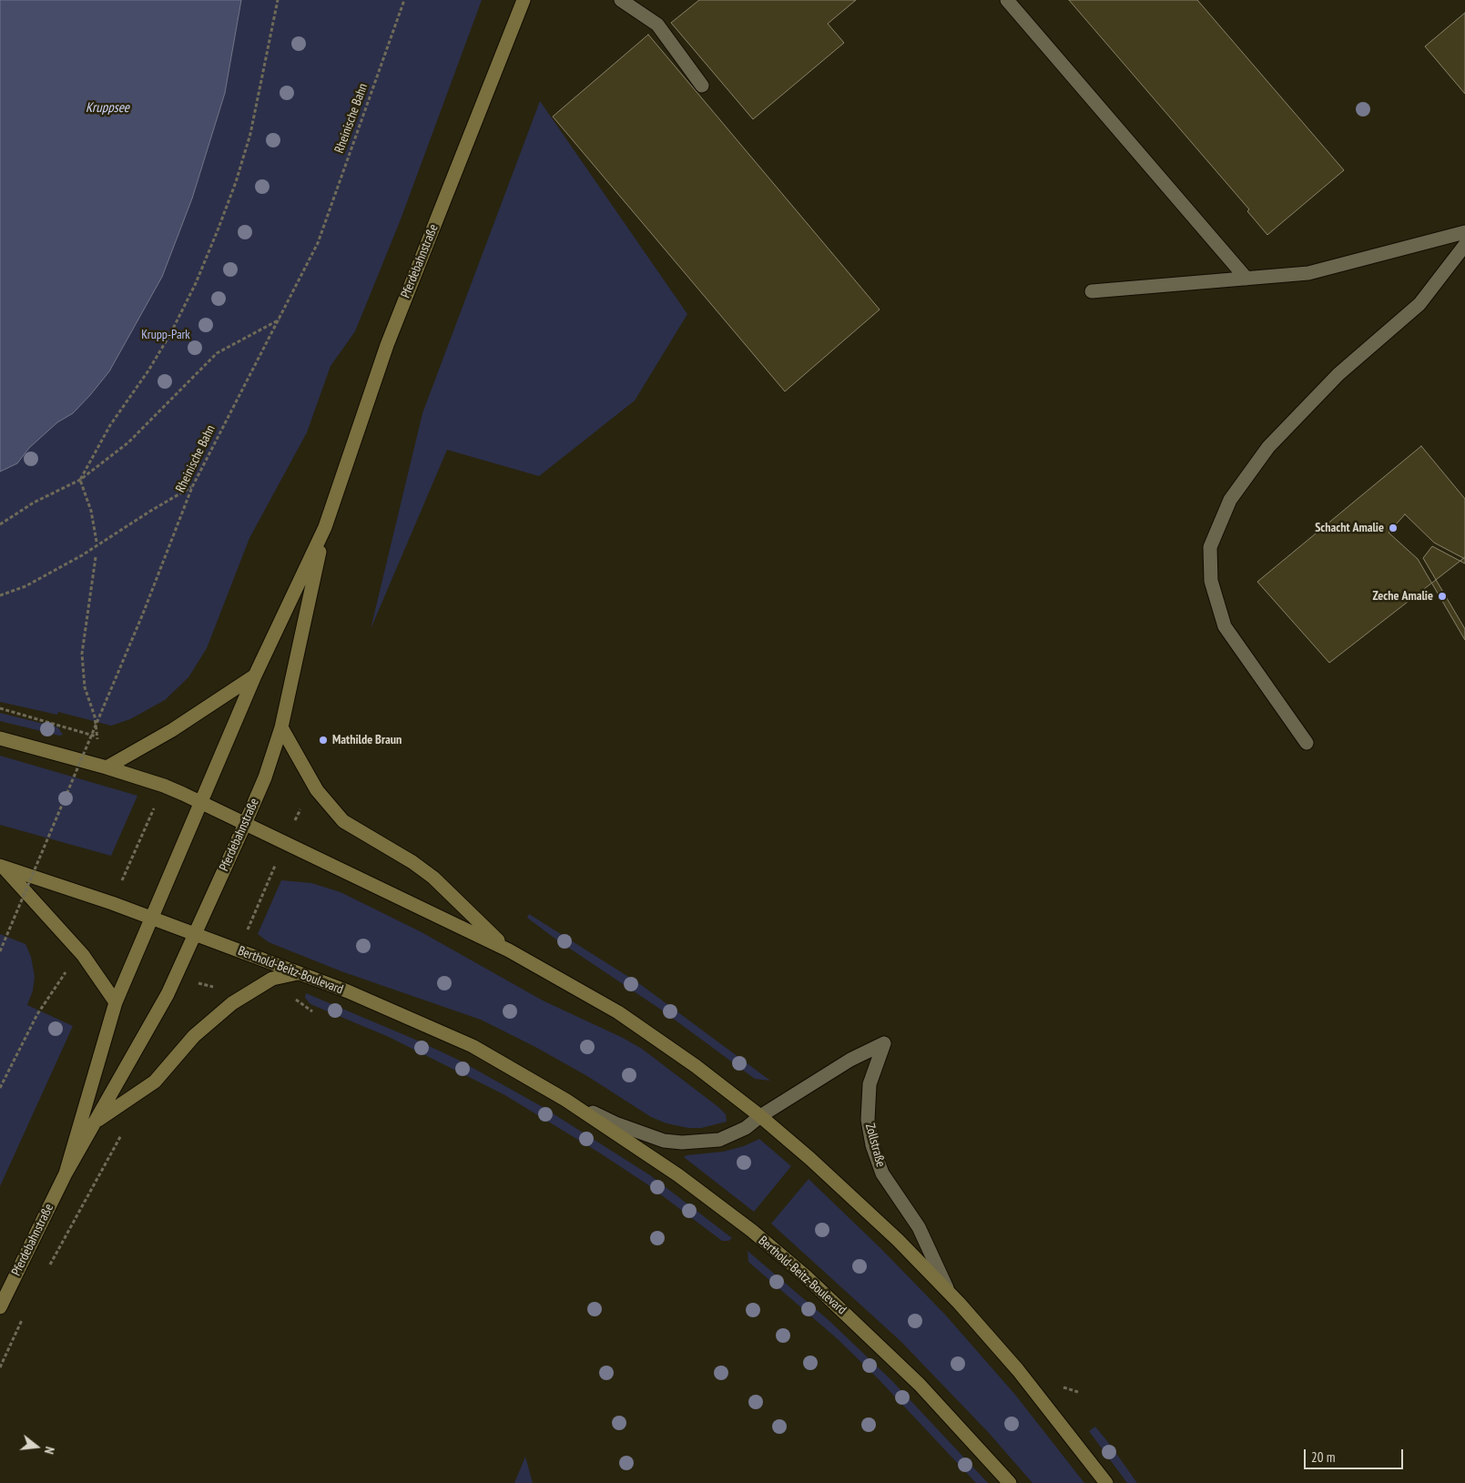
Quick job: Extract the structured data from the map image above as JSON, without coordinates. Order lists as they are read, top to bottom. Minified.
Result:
{"streets":{"street":["Pferdebahnstraße","Berthold-Beitz-Boulevard","Zollstraße"],"path":["Rheinische Bahn"]},"crossings":[["Pferdebahnstraße","Berthold-Beitz-Boulevard"],["Berthold-Beitz-Boulevard","Zollstraße"]],"water":["Kruppsee"],"parks":["Krupp-Park"],"places":["Schacht Amalie","Zeche Amalie","Mathilde Braun"],"scale_bar":"20 m","north":"right"}
